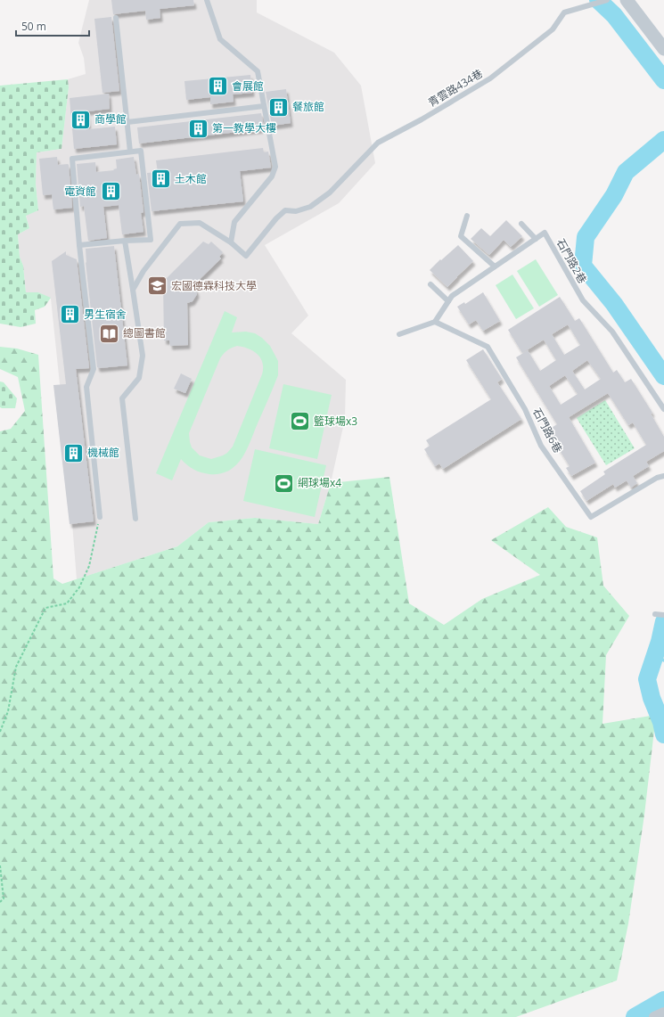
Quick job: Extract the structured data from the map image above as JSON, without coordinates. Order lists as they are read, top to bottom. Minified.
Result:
{"streets":{"lane":["青雲路434巷","石門路2巷","石門路6巷"]},"places":{"building":["會展館","餐旅館","商學館","第一教學大樓","土木館","電資館","男生宿舍","機械館"],"school or university":["宏國德霖科技大學"],"library":["總圖書館"],"sports":["籃球場x3","網球場x4"]},"scale_bar":"50 m"}
